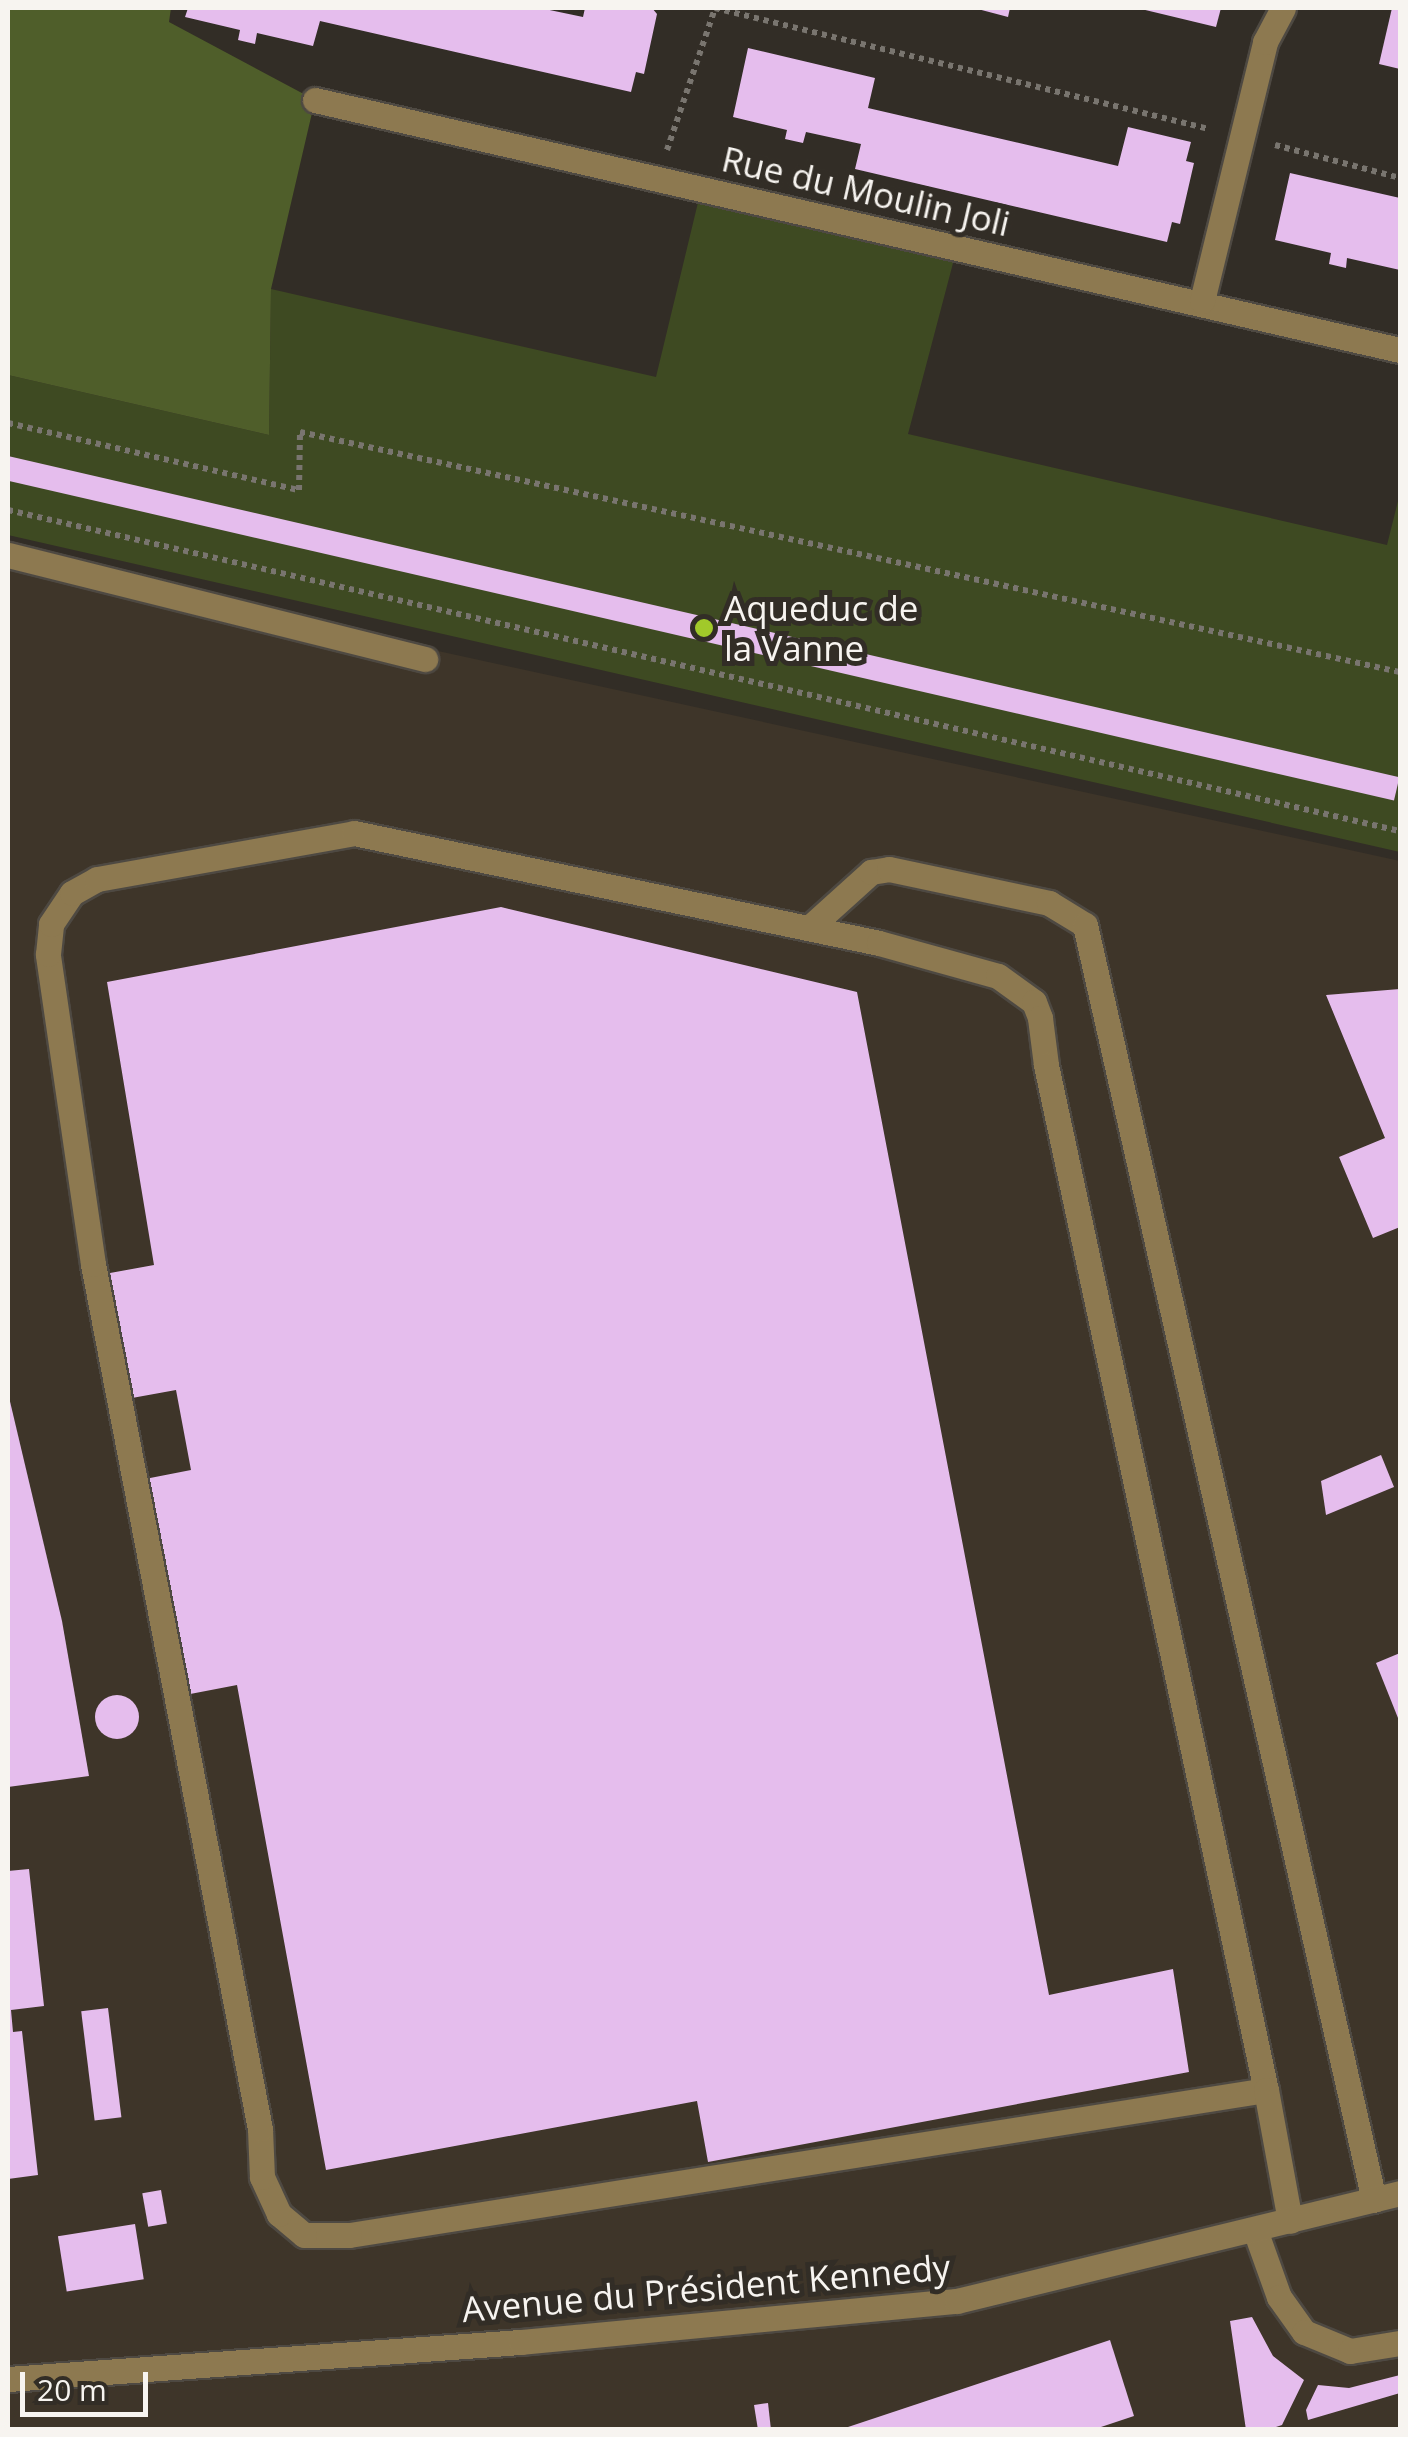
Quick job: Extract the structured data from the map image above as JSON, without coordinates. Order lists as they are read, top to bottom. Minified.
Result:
{"streets":{"street":["Rue du Moulin Joli","Avenue du Président Kennedy"]},"places":["Aqueduc de la Vanne"],"scale_bar":"20 m"}
